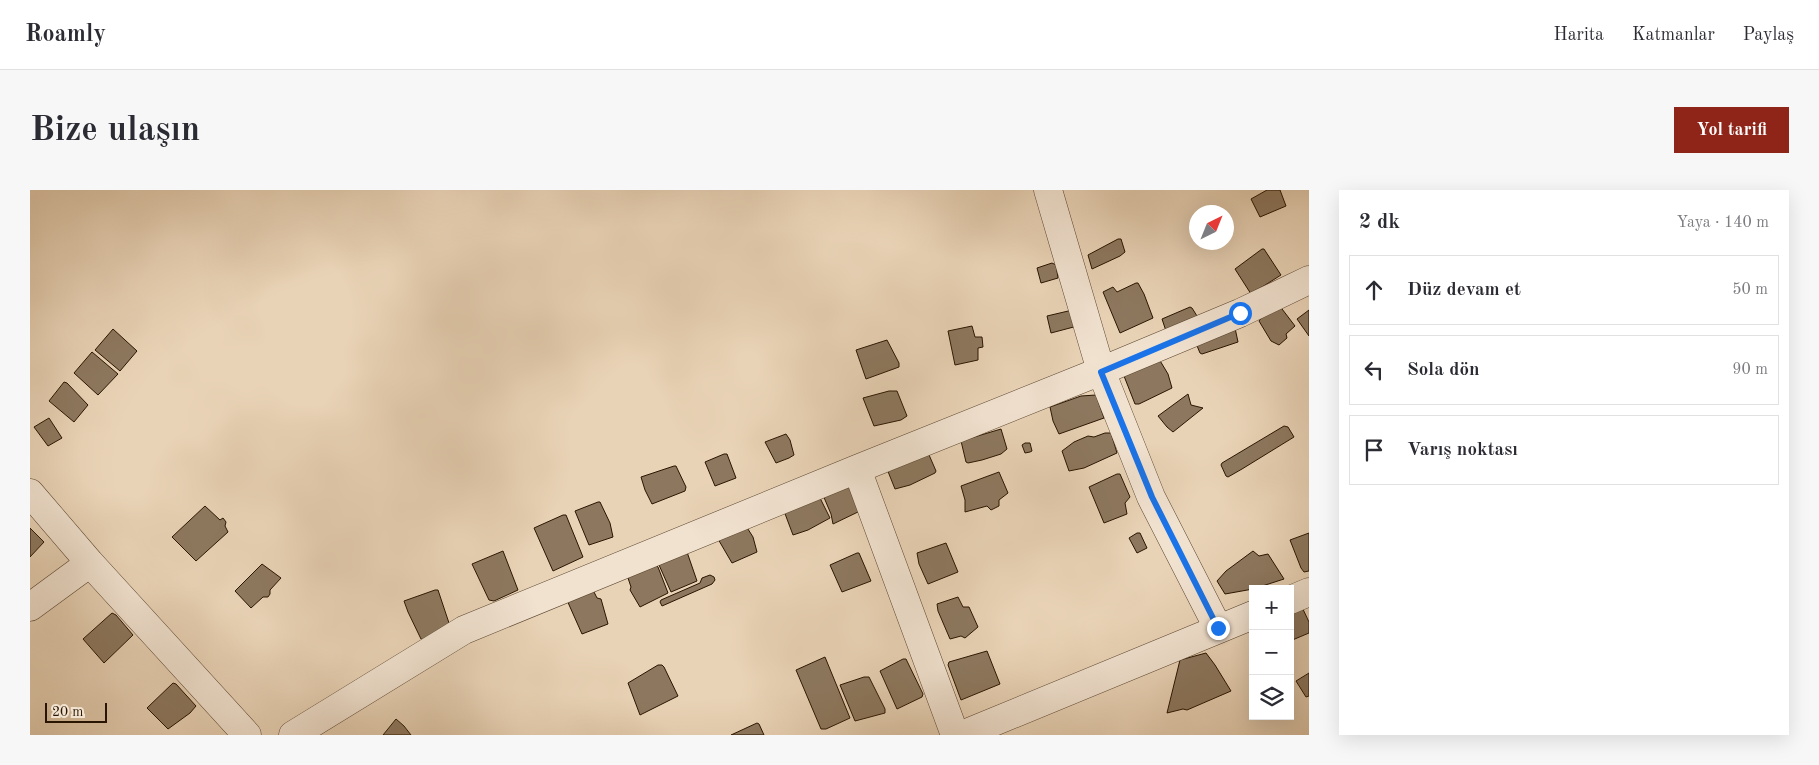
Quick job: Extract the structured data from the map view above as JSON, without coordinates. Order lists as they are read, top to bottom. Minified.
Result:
{"scale_bar":"20 m","north":"top right","page":{"header":"Roamly","nav":["Harita","Katmanlar","Paylaş"],"buttons":"Yol tarifi","title":"Bize ulaşın","heading":["2 dk","Yaya · 140 m"],"list":[["Düz devam et","50 m"],["Sola dön","90 m"],"Varış noktası"],"map_buttons":["+","−"],"scale":"20 m"}}
